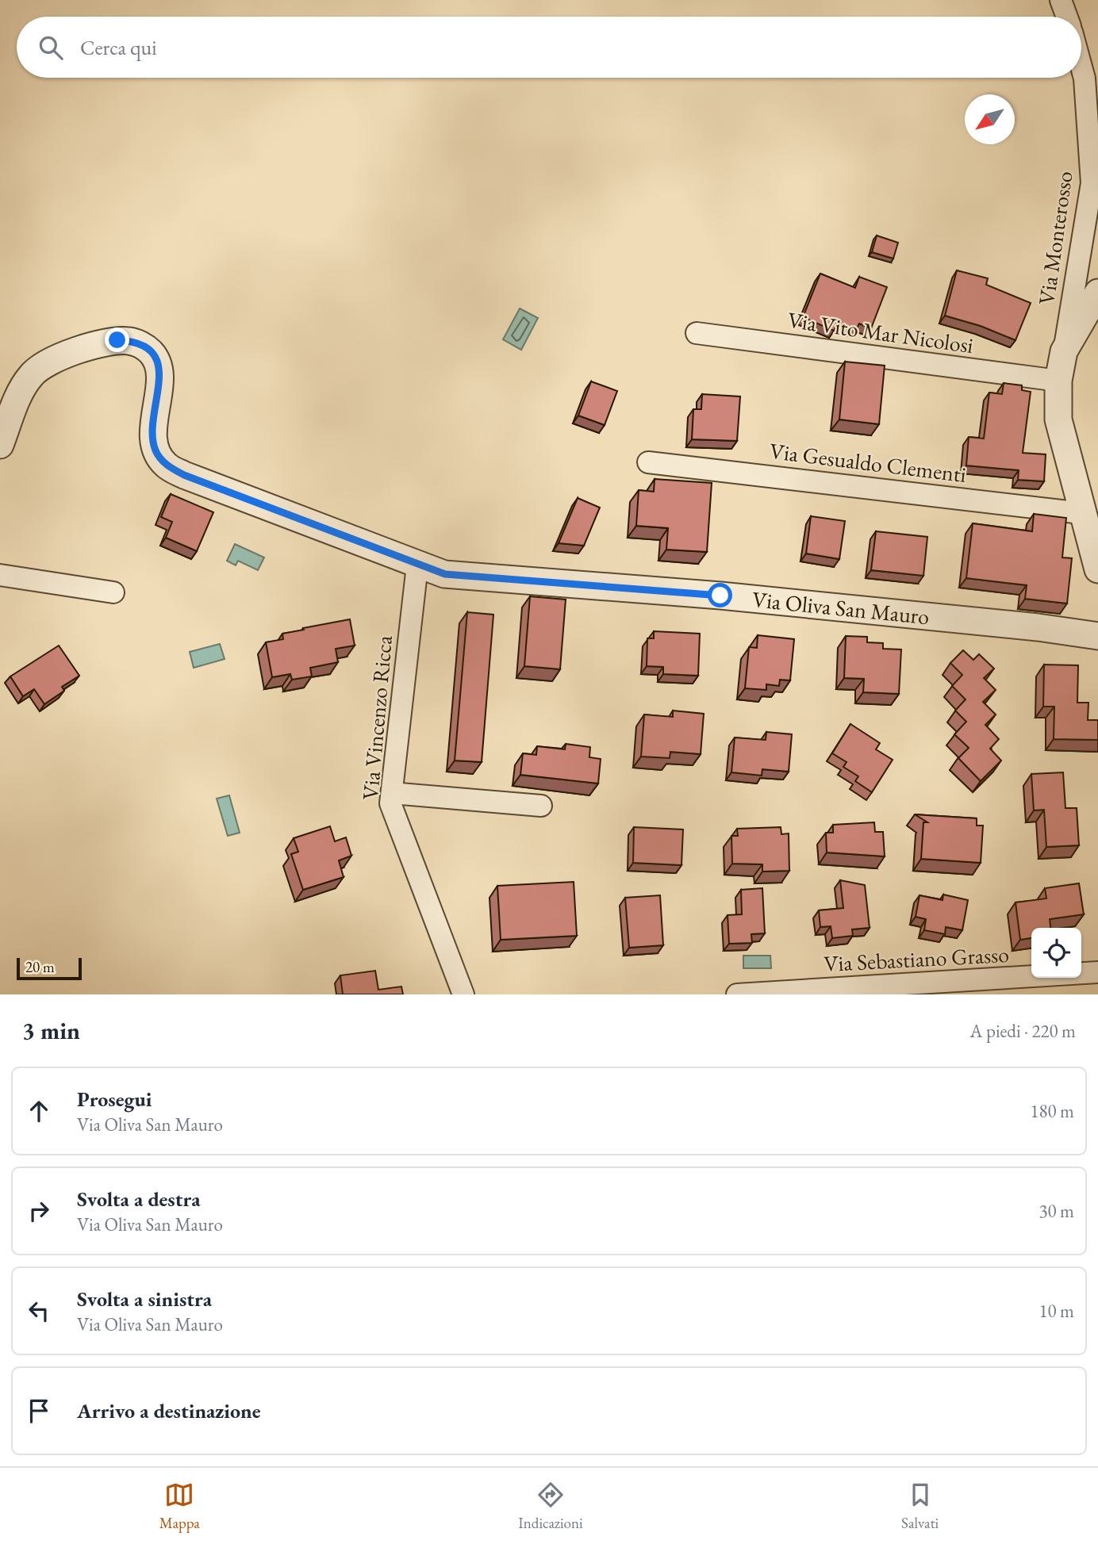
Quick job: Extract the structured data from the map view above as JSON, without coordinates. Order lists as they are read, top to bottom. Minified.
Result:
{"streets":{"street":["Via Monterosso","Via Vito Mar Nicolosi","Via Gesualdo Clementi","Via Oliva San Mauro","Via Vincenzo Ricca","Via Sebastiano Grasso"]},"crossings":[["Via Oliva San Mauro","Via Vincenzo Ricca"]],"scale_bar":"20 m","north":"bottom left","page":{"search":"Cerca qui","scale":"20 m","heading":["3 min","A piedi · 220 m"],"list":[["Prosegui","Via Oliva San Mauro","180 m"],["Svolta a destra","Via Oliva San Mauro","30 m"],["Svolta a sinistra","Via Oliva San Mauro","10 m"],"Arrivo a destinazione"],"nav":["Mappa","Indicazioni","Salvati"]}}
